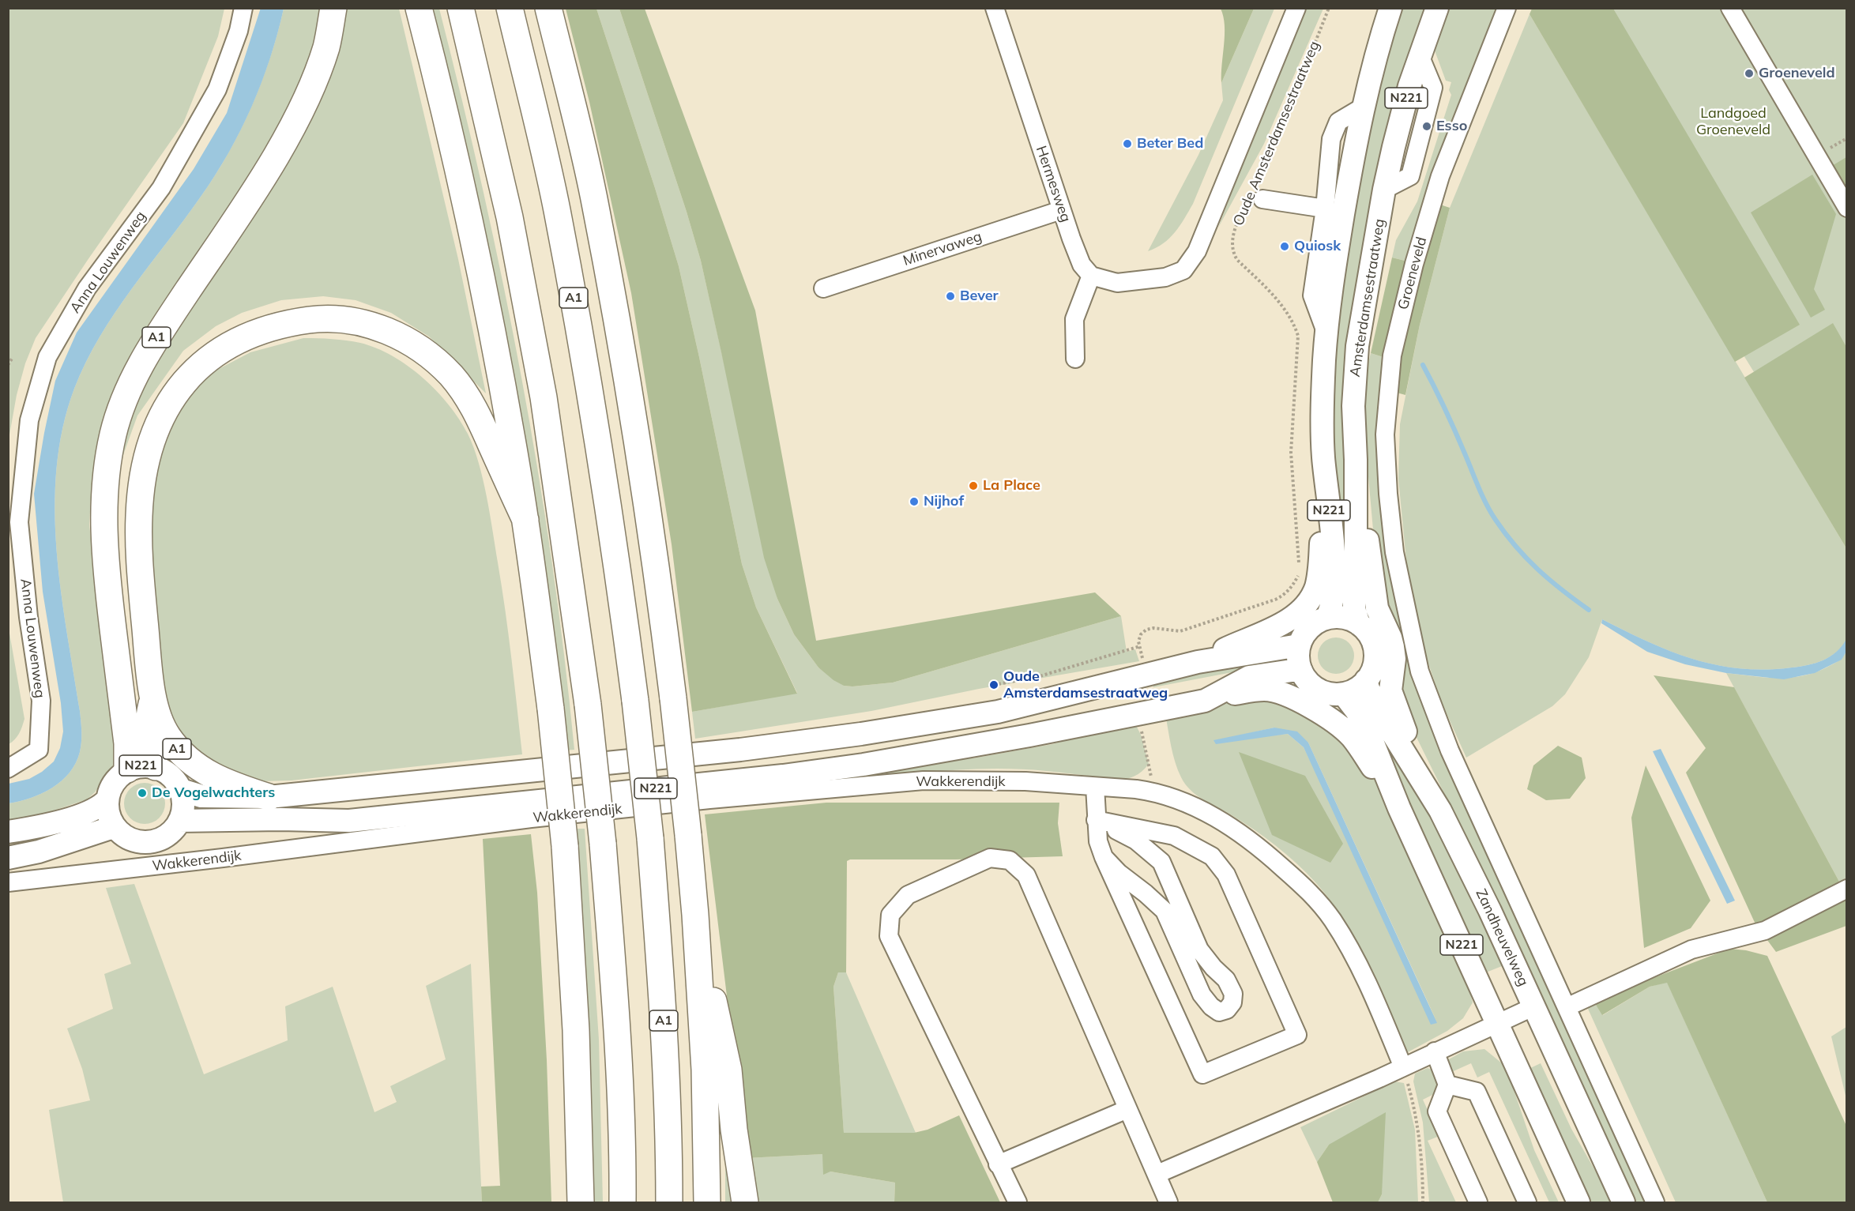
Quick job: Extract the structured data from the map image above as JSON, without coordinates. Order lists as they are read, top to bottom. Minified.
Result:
{"streets":{"highway":["A1"],"main road":["N221","Amsterdamsestraatweg","Wakkerendijk","Zandheuvelweg"],"street":["Oude Amsterdamsestraatweg","Hermesweg","Minervaweg","Anna Louwenweg","Groeneveld"]},"crossings":[["N221","A1"],["N221","Amsterdamsestraatweg"],["N221","Wakkerendijk"],["N221","Zandheuvelweg"],["Oude Amsterdamsestraatweg","Hermesweg"],["Hermesweg","Minervaweg"],["A1","Wakkerendijk"],["Amsterdamsestraatweg","Wakkerendijk"],["Amsterdamsestraatweg","Zandheuvelweg"],["Wakkerendijk","Zandheuvelweg"]],"parks":["Landgoed Groeneveld"],"places":["Groeneveld","Esso","Beter Bed","Quiosk","Bever","La Place","Nijhof","Oude Amsterdamsestraatweg","De Vogelwachters"]}
